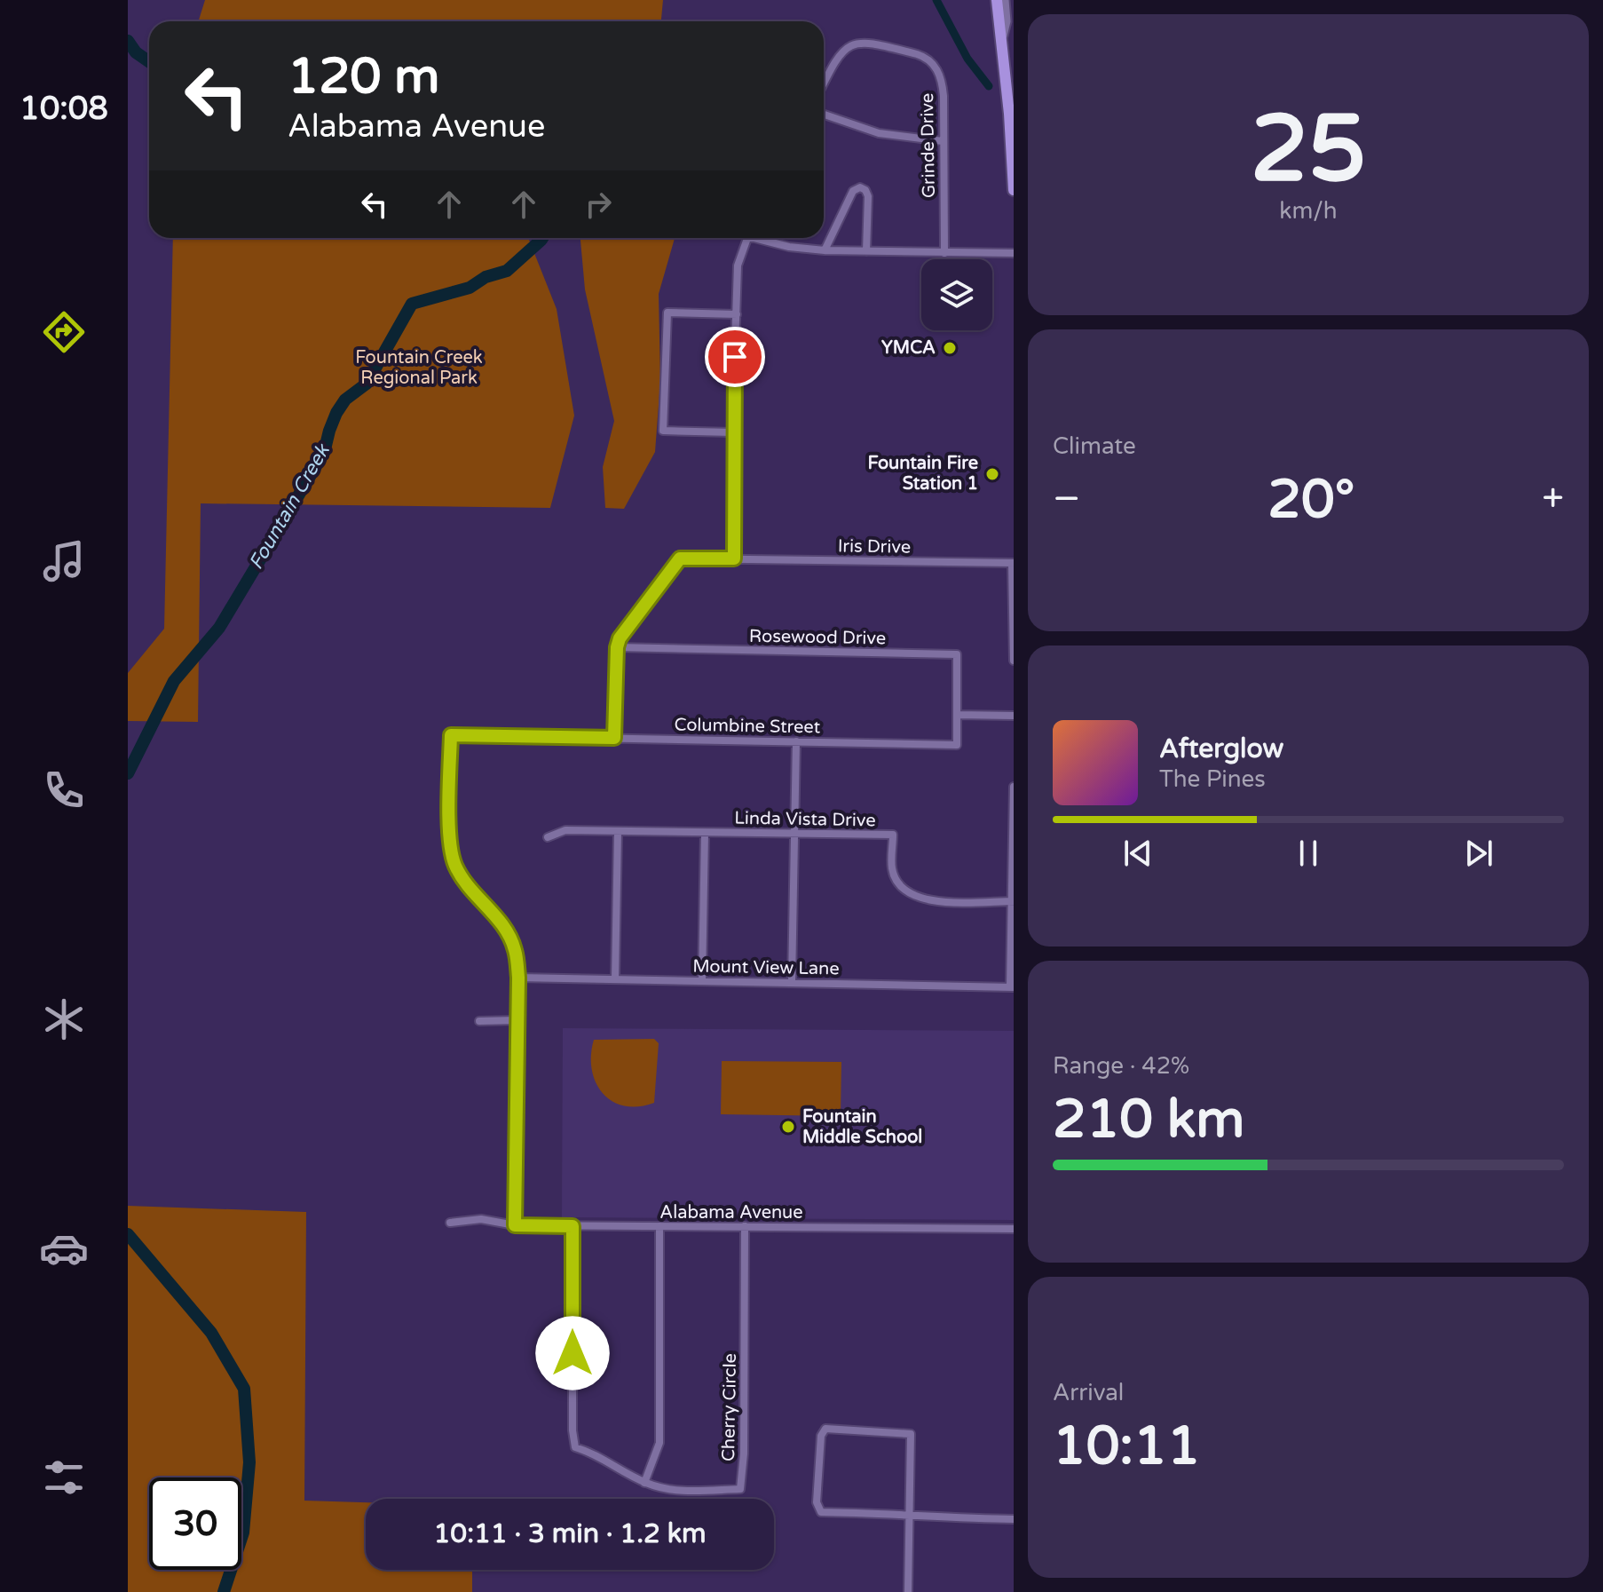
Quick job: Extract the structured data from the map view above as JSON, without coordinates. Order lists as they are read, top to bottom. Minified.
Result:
{"streets":{"street":["Grinde Drive","Iris Drive","Rosewood Drive","Columbine Street","Linda Vista Drive","Mount View Lane","Alabama Avenue","Cherry Circle"]},"crossings":[["Iris Drive","Rosewood Drive"],["Rosewood Drive","Columbine Street"],["Columbine Street","Mount View Lane"],["Alabama Avenue","Cherry Circle"]],"water":["Fountain Creek"],"parks":["Fountain Creek Regional Park"],"places":["YMCA","Fountain Fire Station 1","Fountain Middle School"],"page":{"tabs":"10:08","tile":[["25","km/h"],"Climate",["Range · 42%","210 km"],["Arrival","10:11"]],"turn":["120 m","Alabama Avenue"],"heat":["−","20°","+"],"song":["Afterglow","The Pines"],"limit":"30","trip":"10:11 · 3 min · 1.2 km"}}
